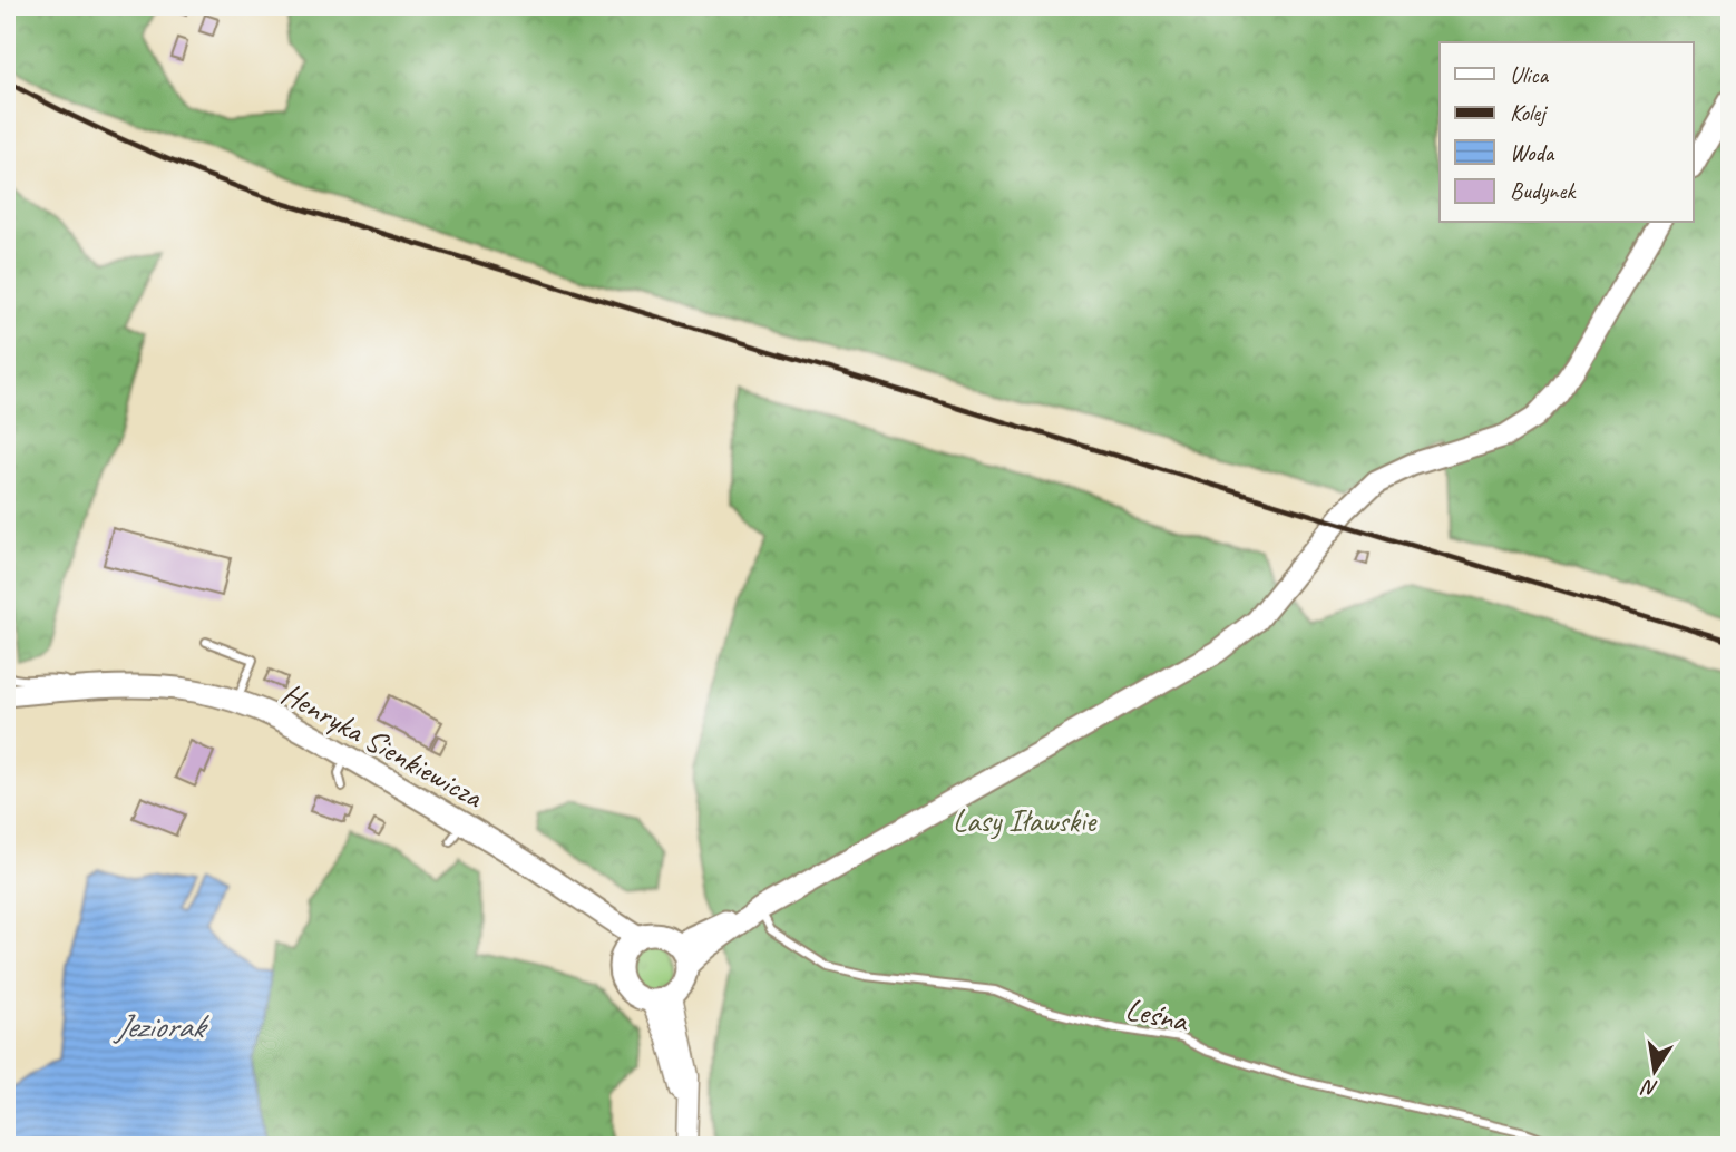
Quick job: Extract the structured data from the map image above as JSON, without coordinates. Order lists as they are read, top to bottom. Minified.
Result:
{"streets":{"main road":["Henryka Sienkiewicza"],"lane":["Leśna"]},"water":["Jeziorak"],"parks":["Lasy Iławskie"],"legend":["Ulica","Kolej","Woda","Budynek"],"north":"bottom"}
